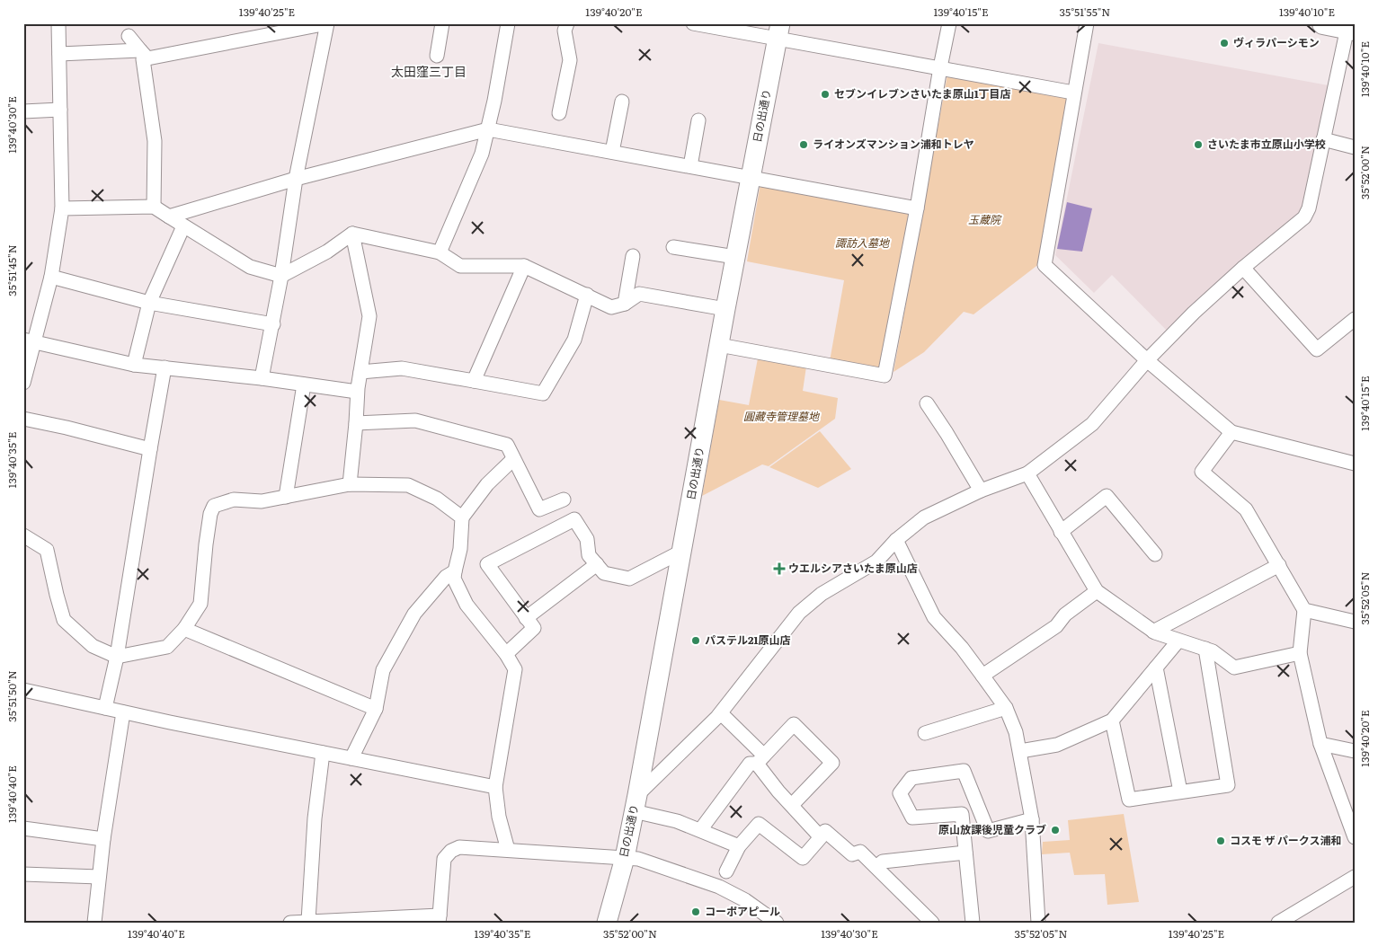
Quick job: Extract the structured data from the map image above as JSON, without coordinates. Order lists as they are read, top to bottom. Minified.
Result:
{"streets":{"street":["日の出通り"]},"districts":["太田窪三丁目"],"parks":["玉蔵院","諏訪入墓地","圓藏寺管理墓地"],"places":{"other":["ヴィラパーシモン","セブンイレブンさいたま原山1丁目店","ライオンズマンション浦和トレヤ","さいたま市立原山小学校","パステル21原山店","原山放課後児童クラブ","コスモ ザ パークス浦和","コーポアピール"],"health":["ウエルシアさいたま原山店"]},"coordinates":["139°40'25\"E","139°40'20\"E","139°40'15\"E","35°51'55\"N","139°40'10\"E","139°40'30\"E","35°52'00\"N","35°51'45\"N","139°40'35\"E","35°52'05\"N","35°51'50\"N","139°40'40\"E"]}
